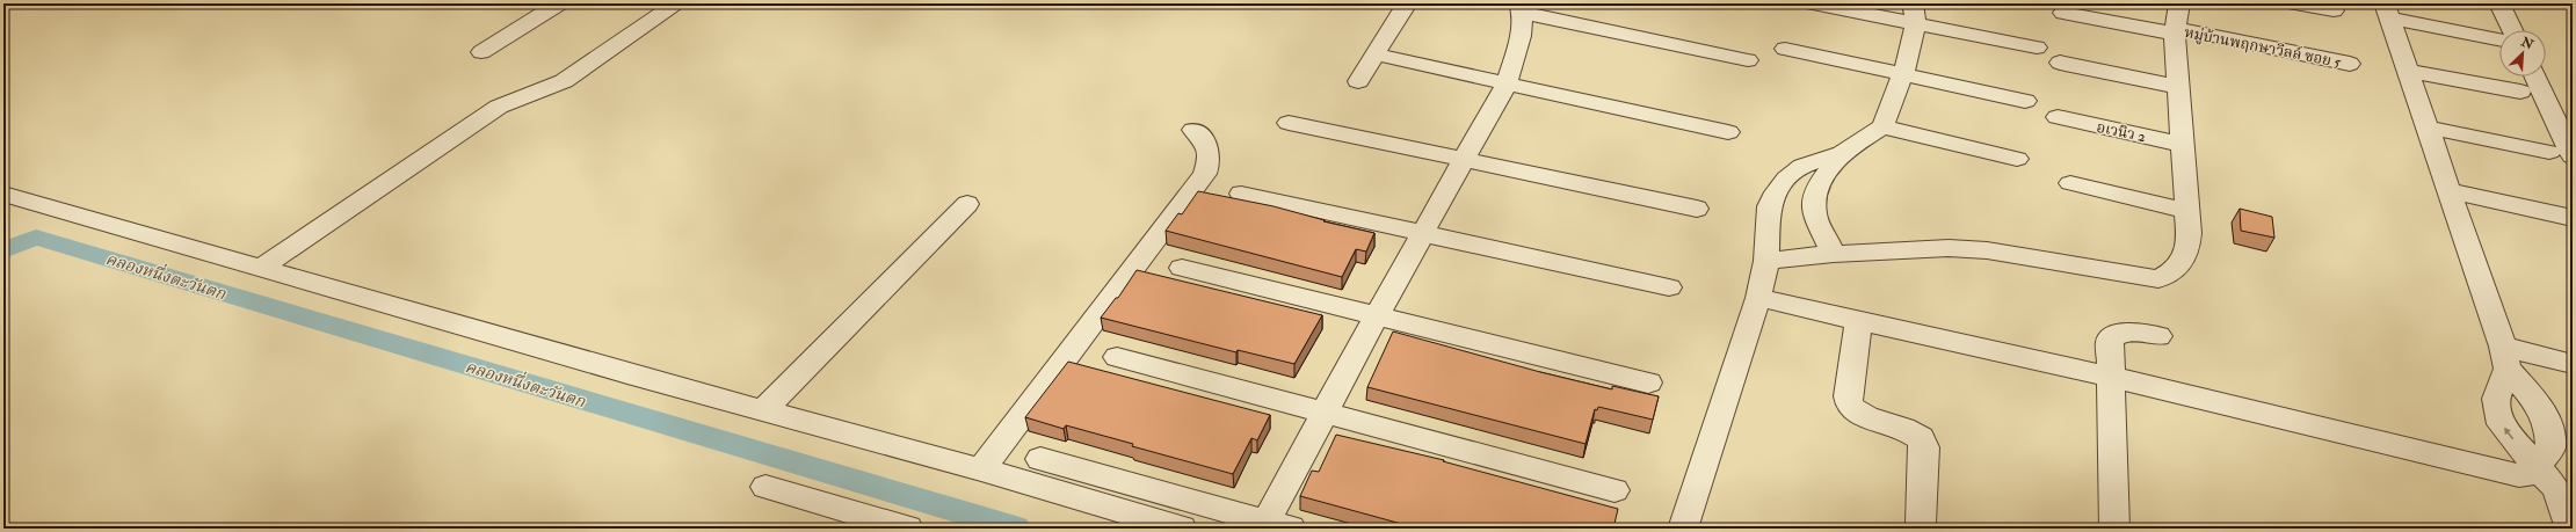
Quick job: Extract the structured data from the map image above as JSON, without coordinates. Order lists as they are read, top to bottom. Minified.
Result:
{"streets":{"street":["หมู่บ้านพฤกษาวิลล์ ซอย 5","อเวนิว 2"]},"water":["คลองหนึ่งตะวันตก"],"north":"top right"}
